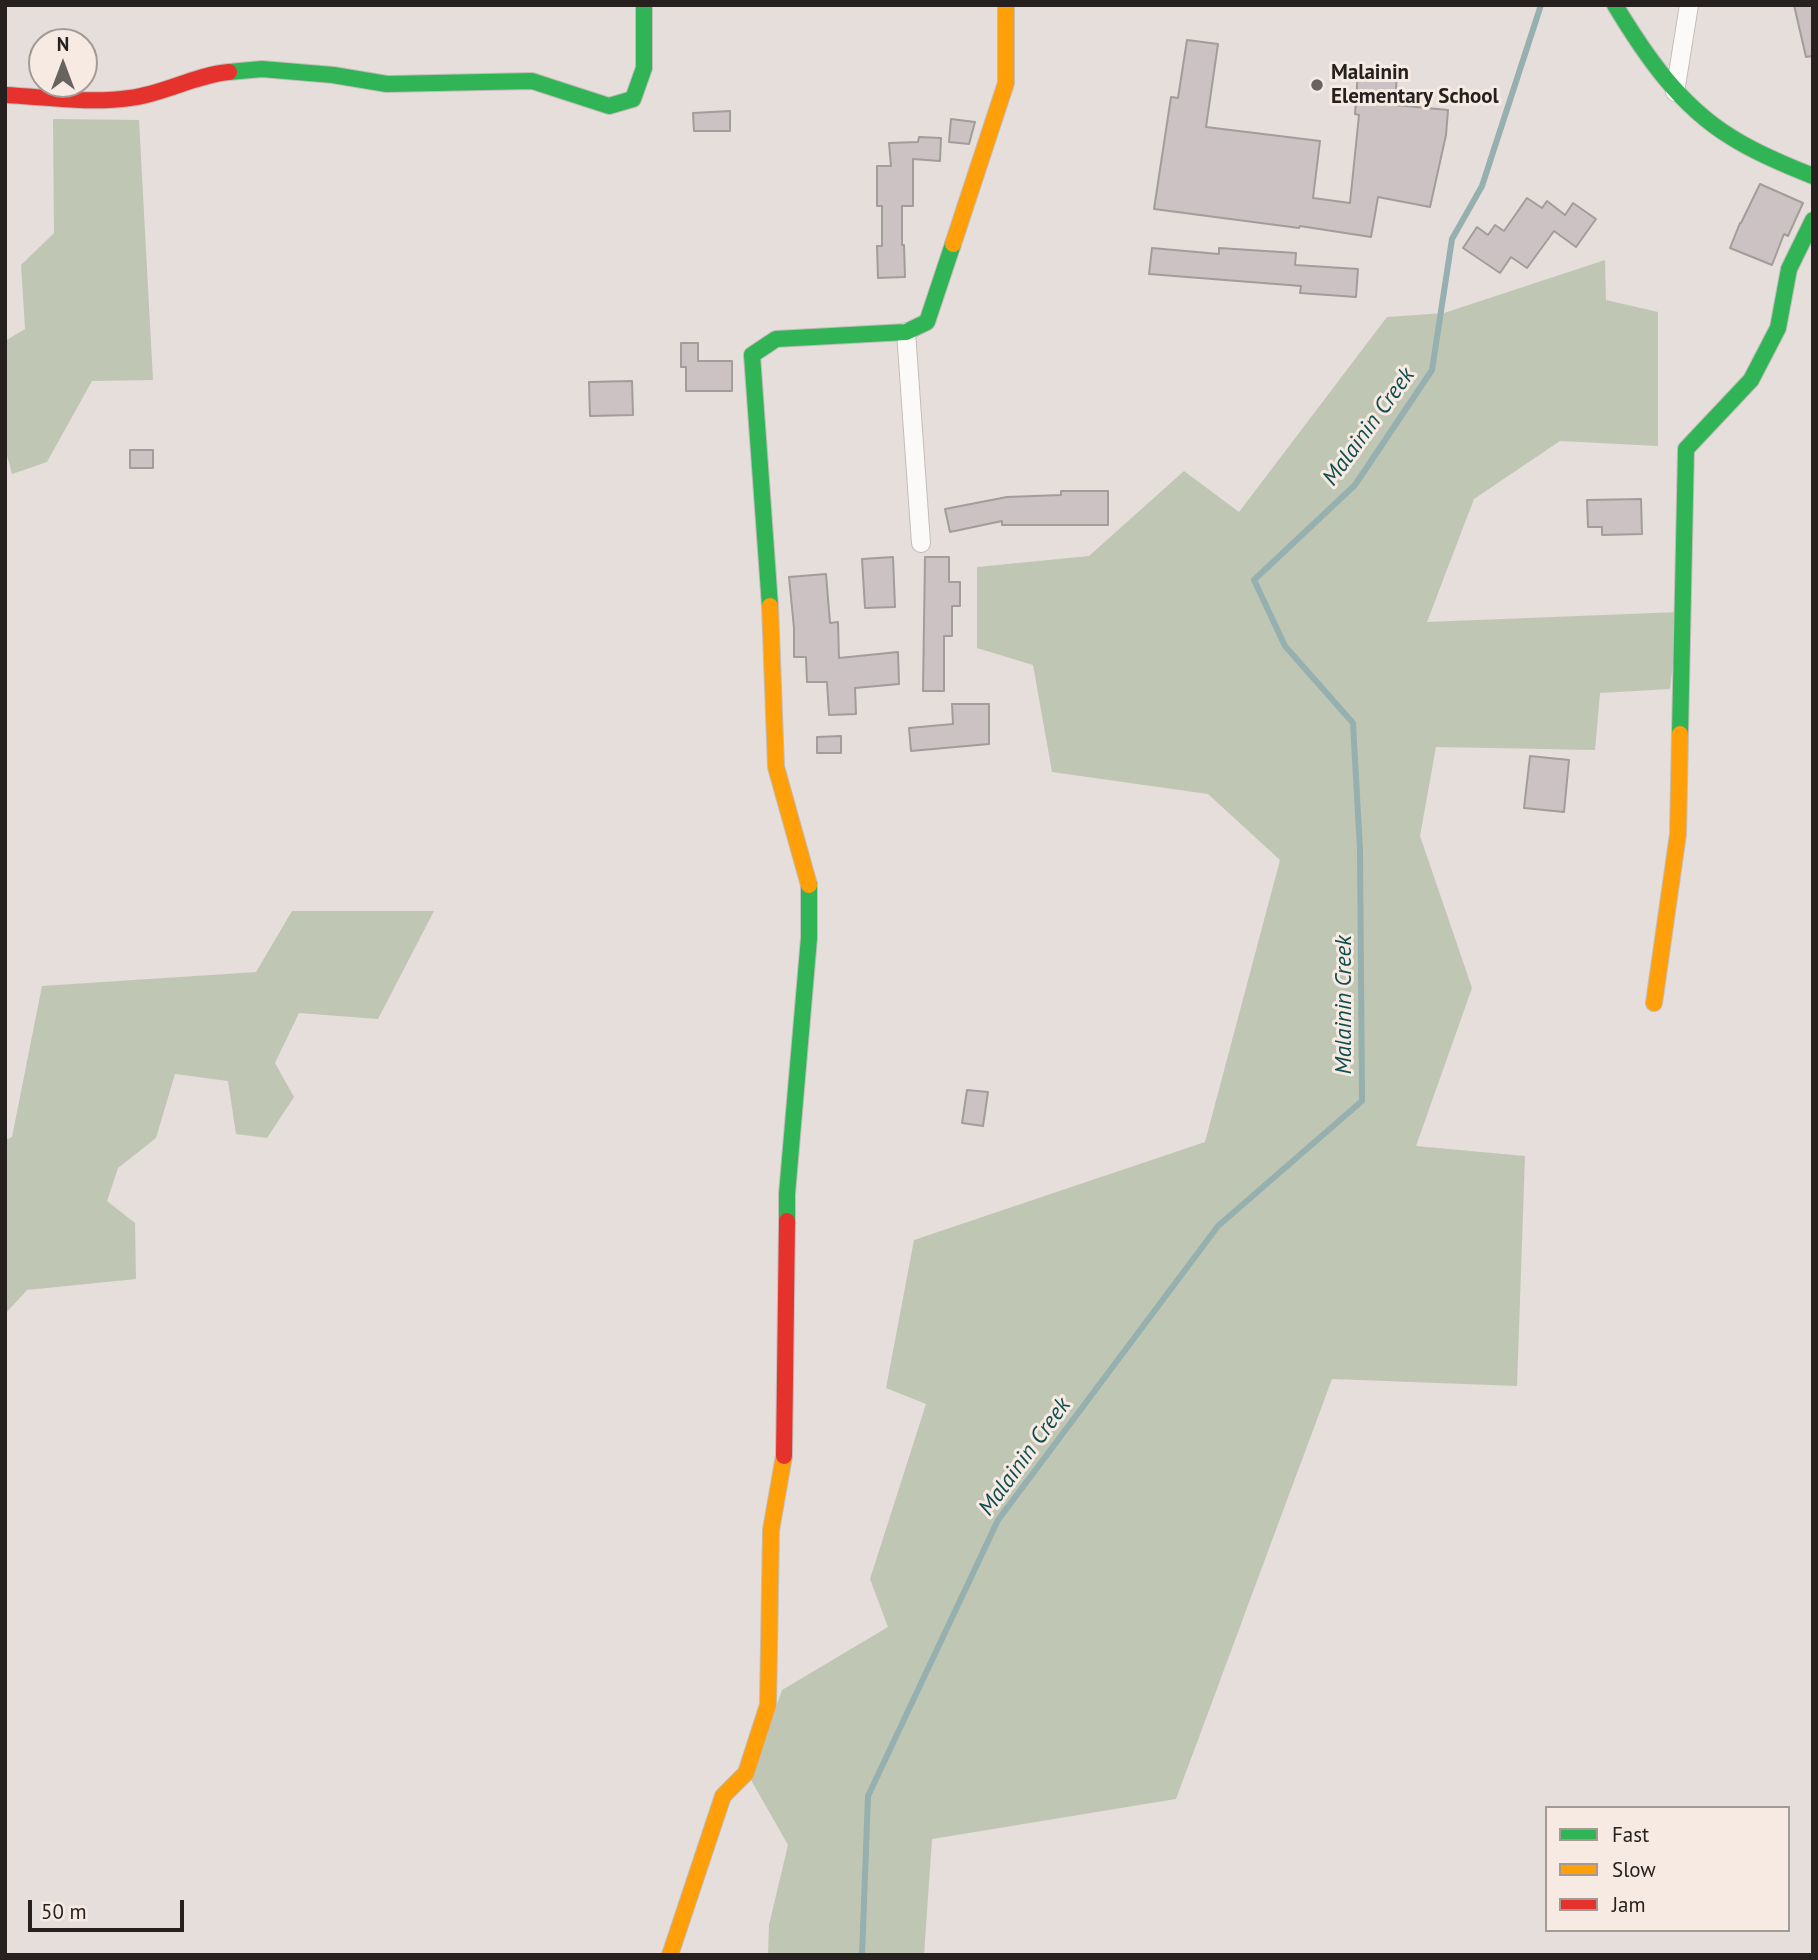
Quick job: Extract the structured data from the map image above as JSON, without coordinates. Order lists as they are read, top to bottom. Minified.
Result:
{"water":["Malainin Creek"],"places":["Malainin Elementary School"],"legend":["Fast","Slow","Jam"],"scale_bar":"50 m","north":"top"}
